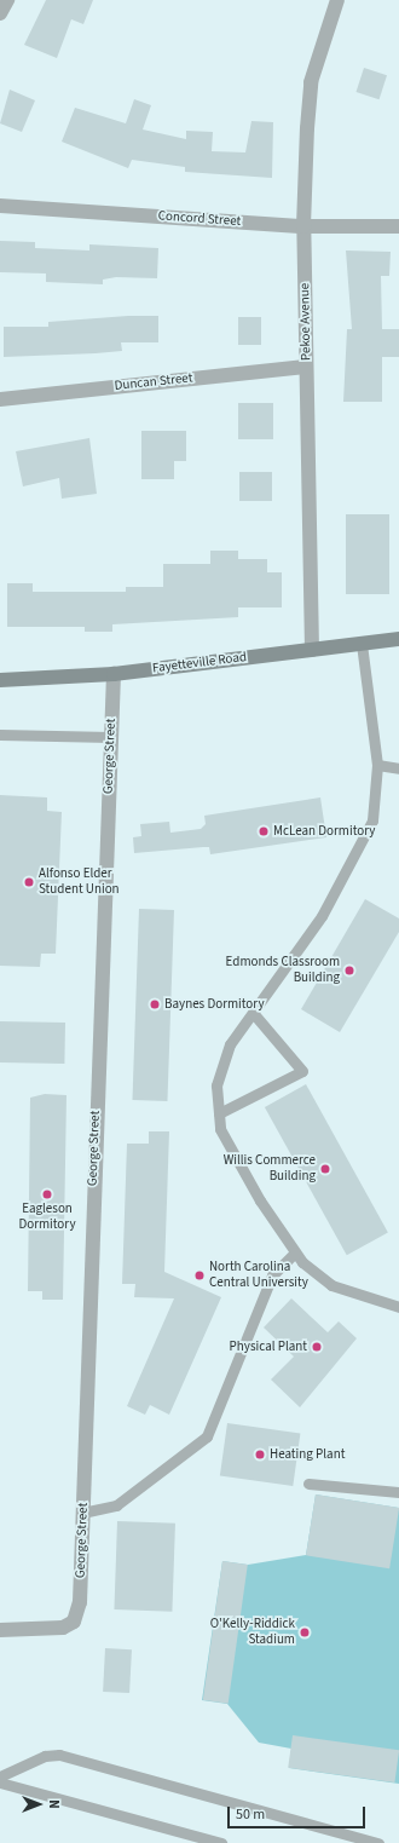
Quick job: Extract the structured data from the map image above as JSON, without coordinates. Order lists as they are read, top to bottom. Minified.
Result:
{"streets":{"main road":["Fayetteville Road"],"street":["Concord Street","Pekoe Avenue","Duncan Street","George Street"]},"crossings":[["Concord Street","Pekoe Avenue"],["Pekoe Avenue","Duncan Street"],["Pekoe Avenue","Fayetteville Road"],["Fayetteville Road","George Street"]],"places":["McLean Dormitory","Alfonso Elder Student Union","Edmonds Classroom Building","Baynes Dormitory","Willis Commerce Building","Eagleson Dormitory","North Carolina Central University","Physical Plant","Heating Plant","O'Kelly-Riddick Stadium"],"scale_bar":"50 m","north":"right"}
